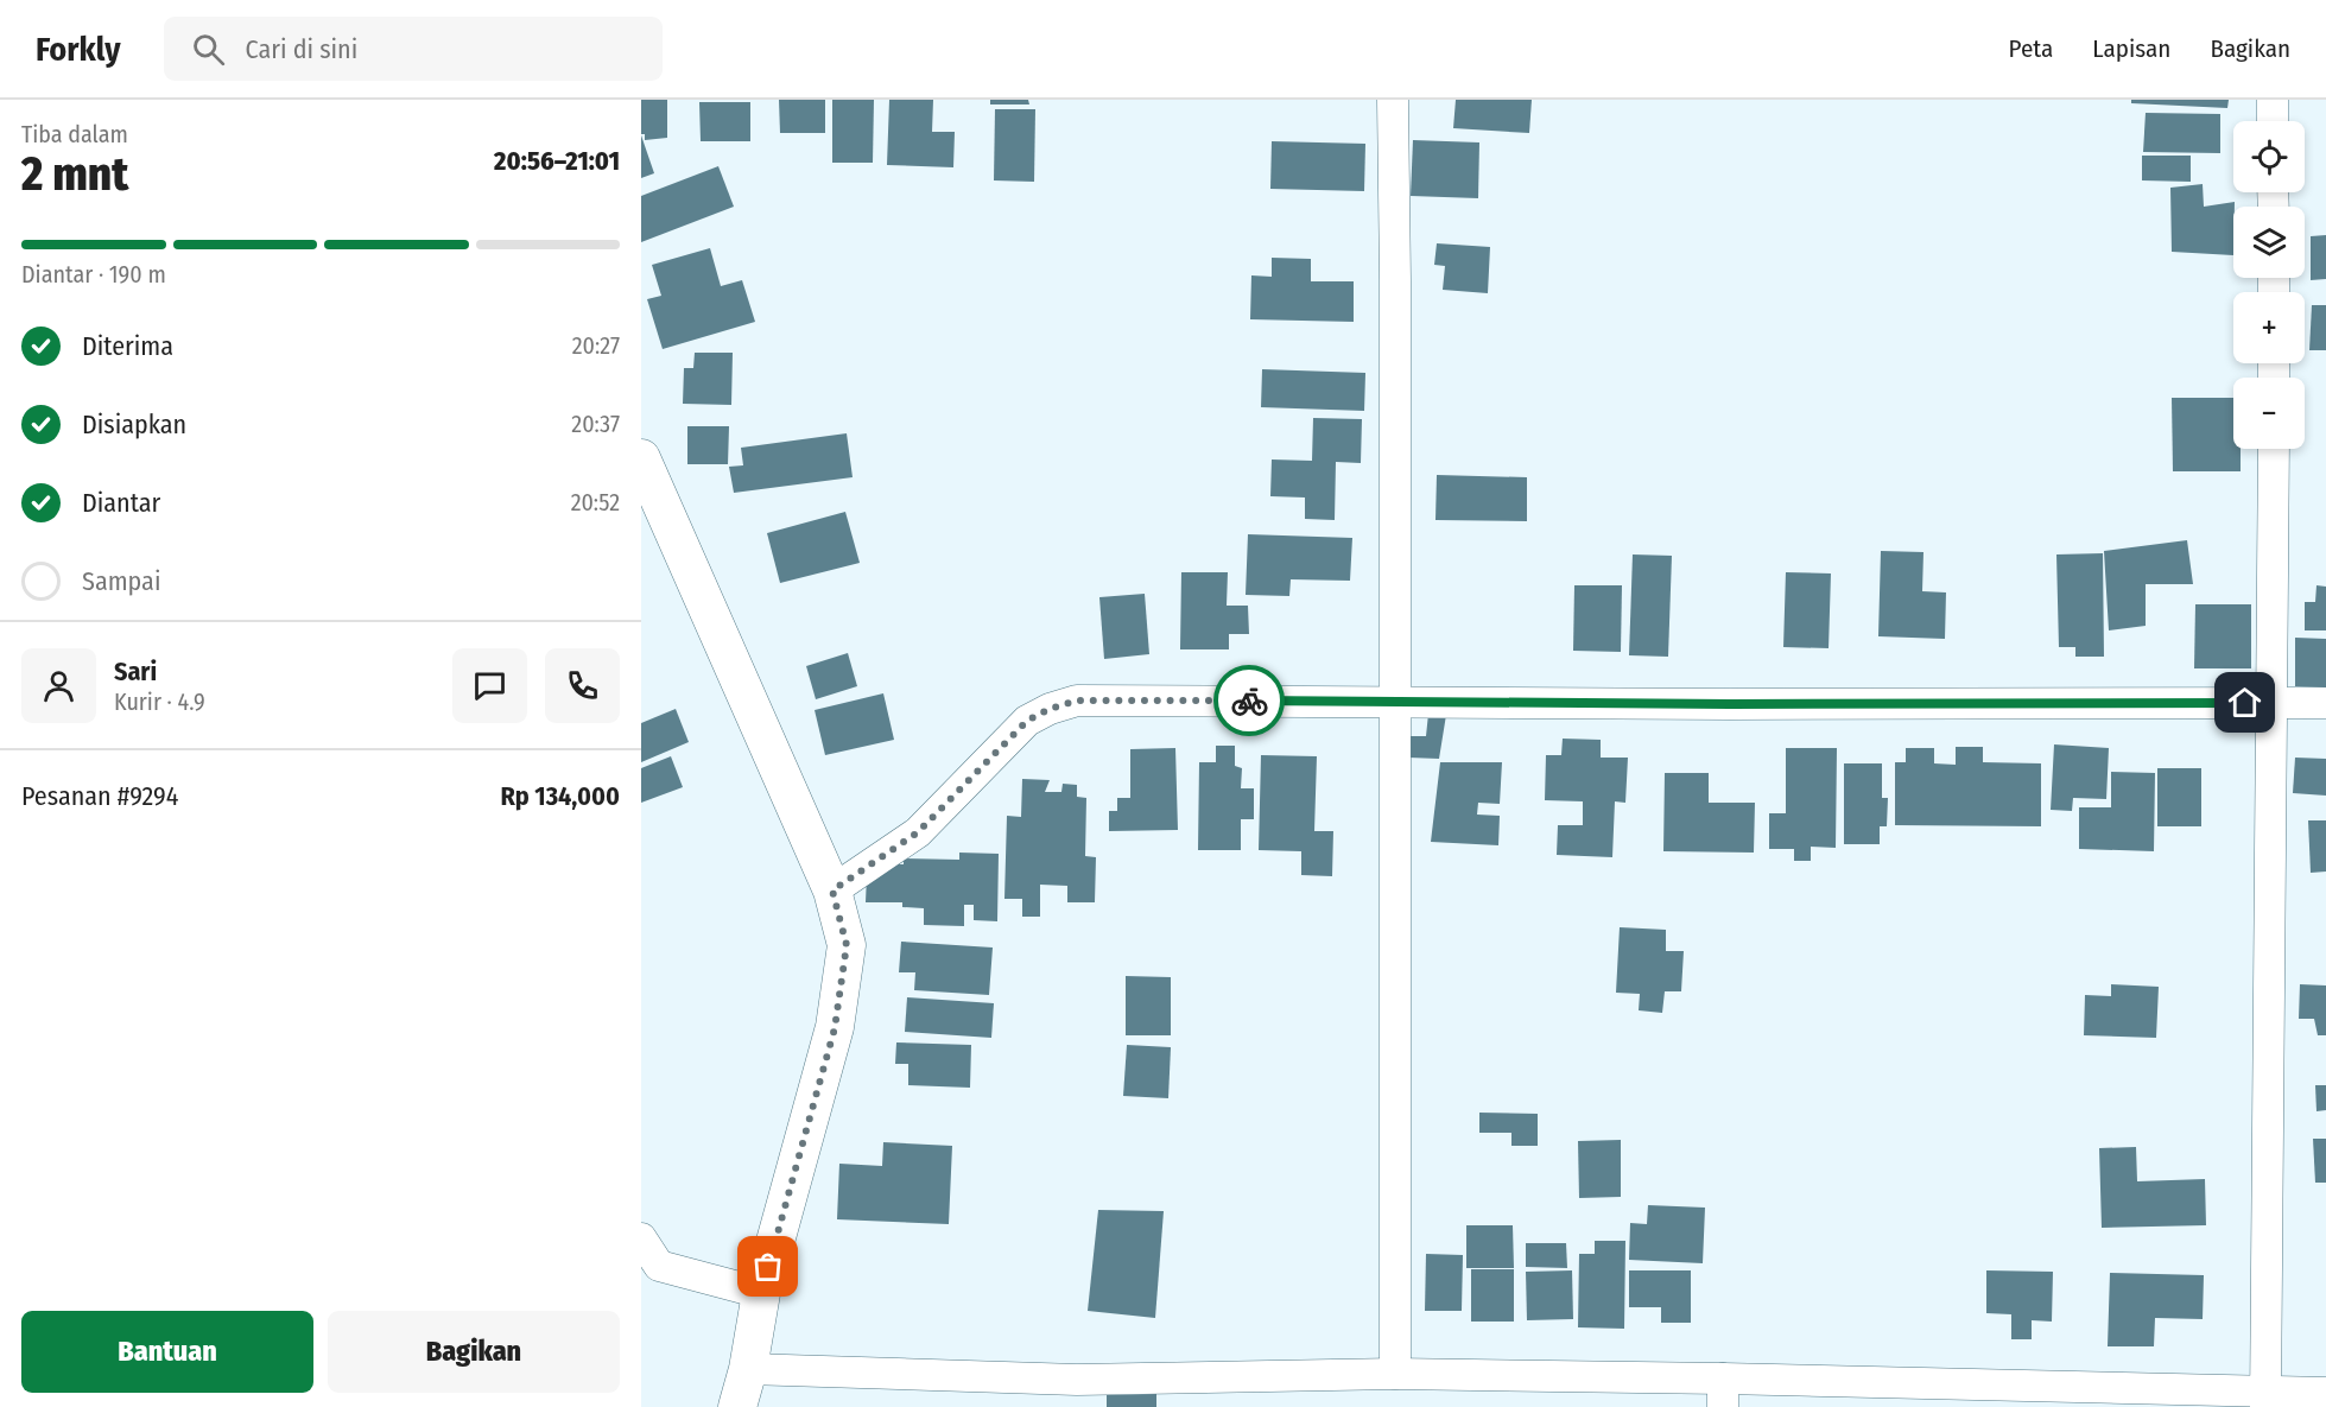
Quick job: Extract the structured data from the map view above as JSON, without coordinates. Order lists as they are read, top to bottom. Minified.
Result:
{"page":{"header":"Forkly","search":"Cari di sini","nav":["Peta","Lapisan","Bagikan"],"heading":["2 mnt","Tiba dalam","20:56–21:01"],"panel":["Sari","Kurir · 4.9","Pesanan #9294","Rp 134,000"],"map_buttons":["+","−"],"bar":"Diantar · 190 m","list":[["Diterima","20:27"],["Disiapkan","20:37"],["Diantar","20:52"],"Sampai"],"buttons":["Bantuan","Bagikan"]}}
